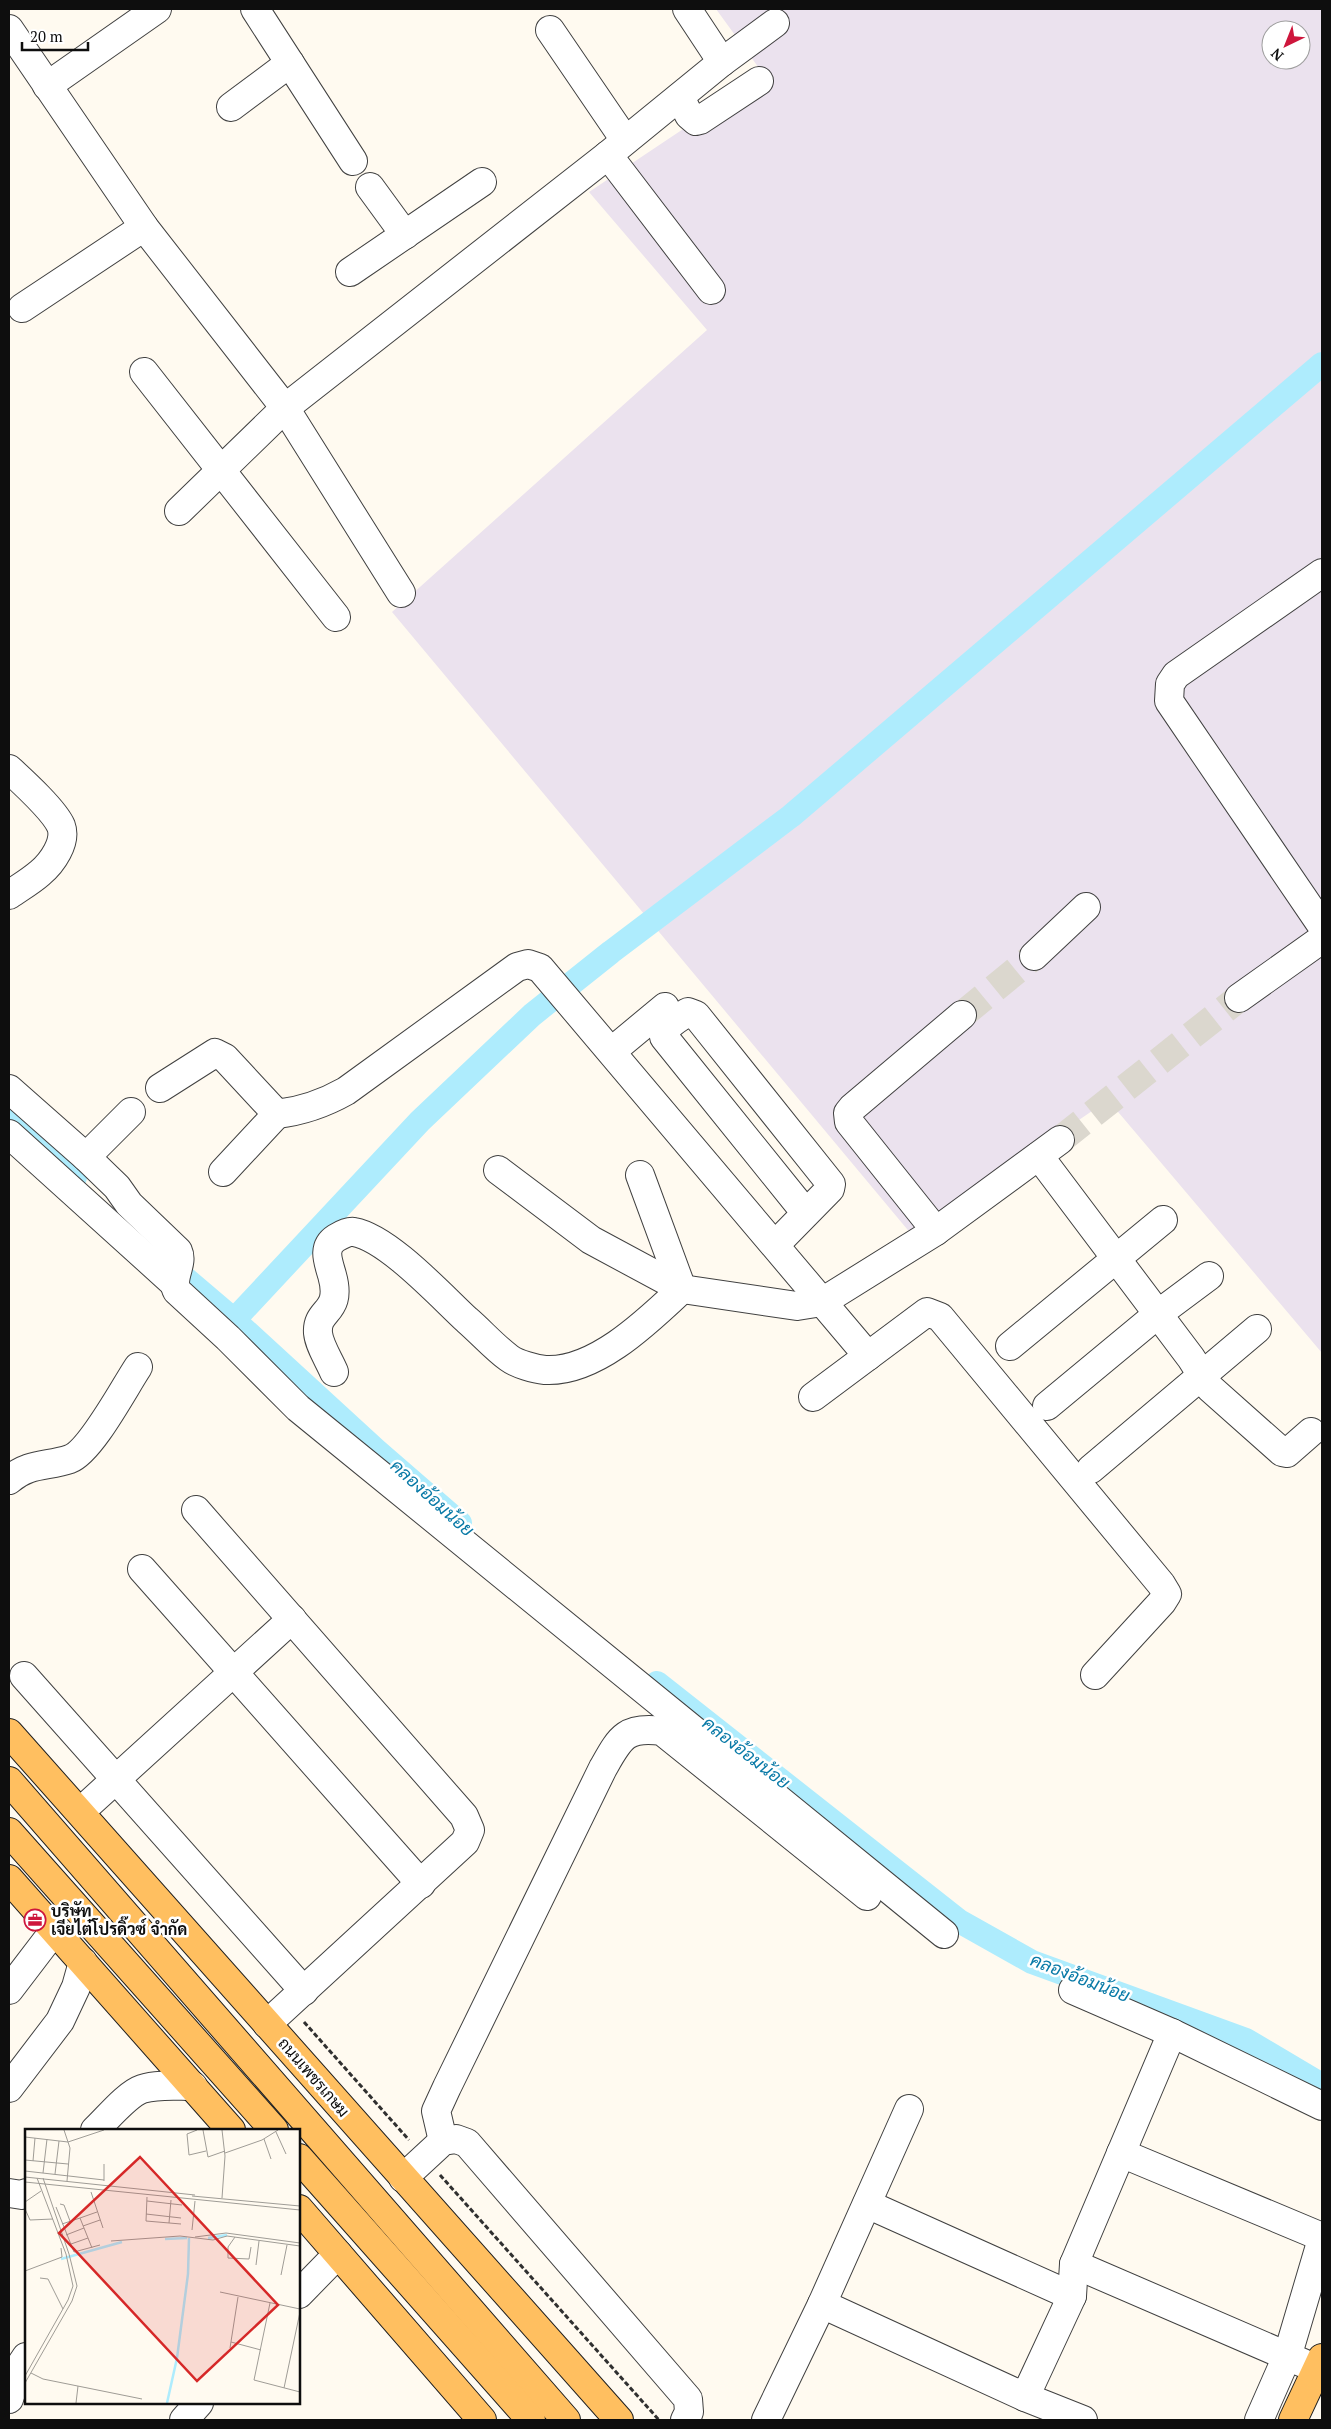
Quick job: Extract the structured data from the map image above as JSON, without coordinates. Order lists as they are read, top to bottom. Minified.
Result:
{"streets":{"main road":["ถนนเพชรเกษม"]},"water":["คลองอ้อมน้อย"],"places":{"office":["บริษัท เจียไต๋โปรดิ๊วซ์ จำกัด"]},"scale_bar":"20 m","north":"bottom left"}
